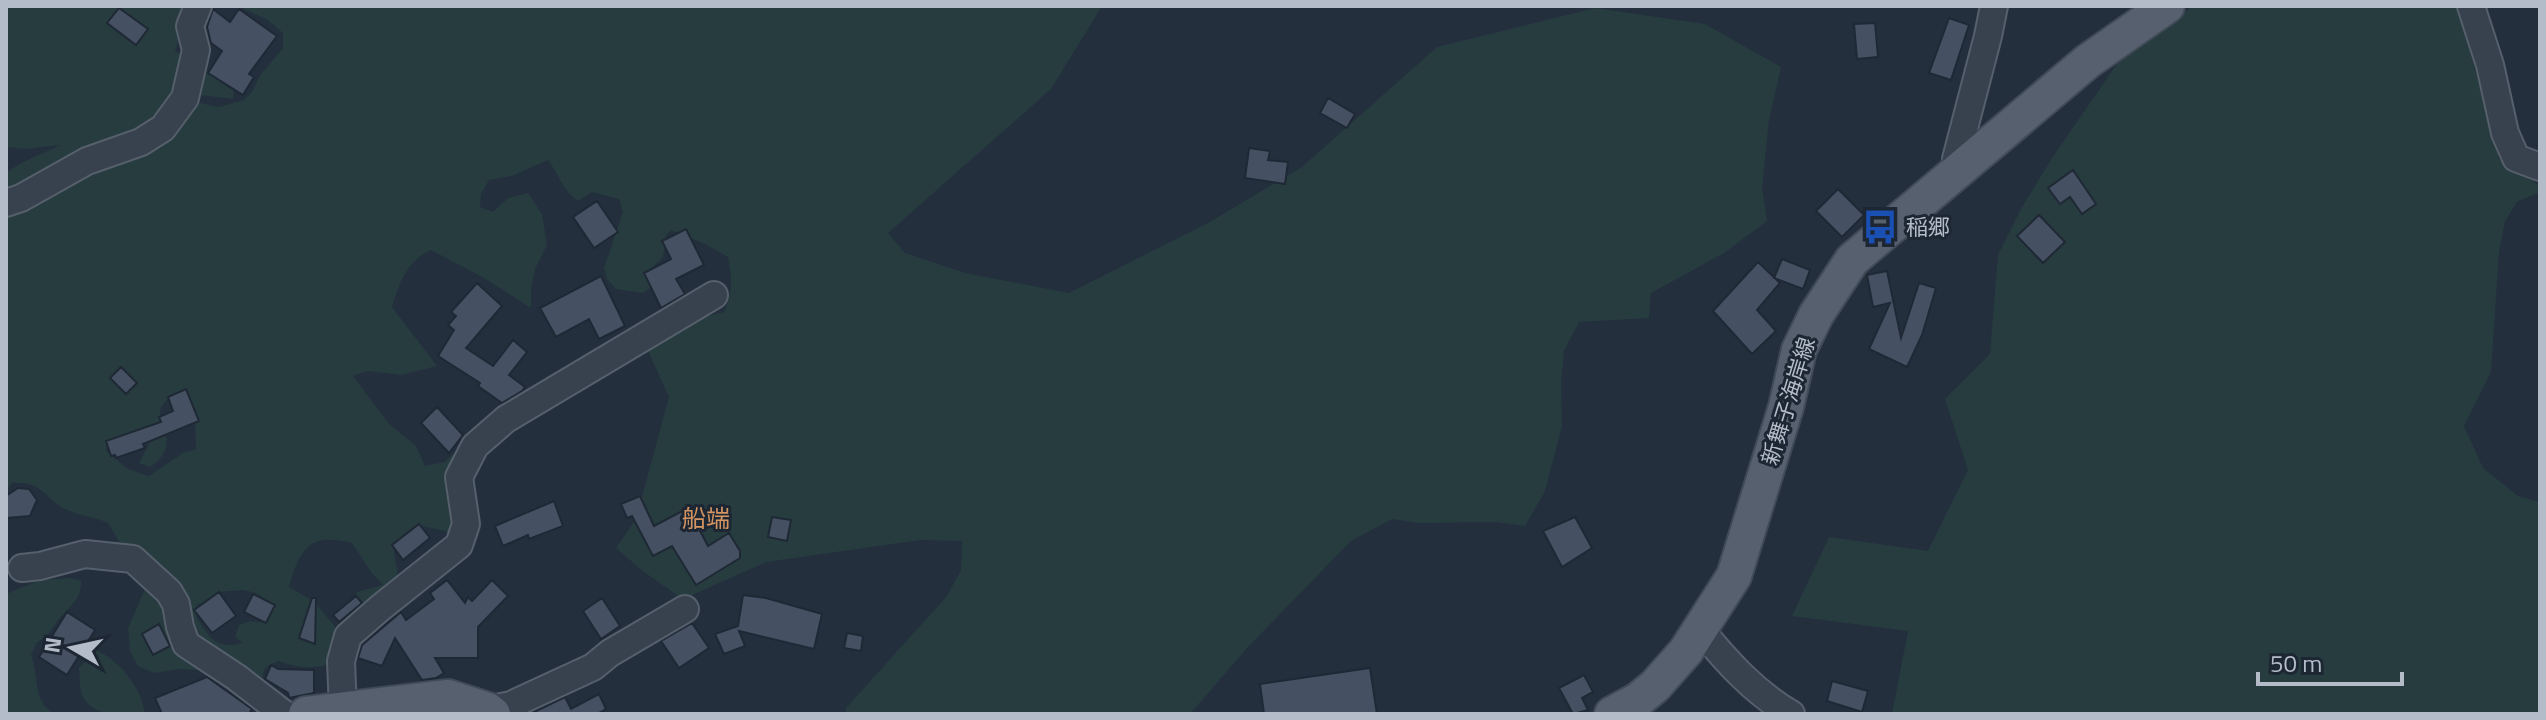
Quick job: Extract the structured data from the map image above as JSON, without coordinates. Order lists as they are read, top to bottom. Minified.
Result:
{"streets":{"main road":["新舞子海岸線"]},"districts":["船端"],"places":{"bus stop":["稲郷"]},"scale_bar":"50 m","north":"left"}
